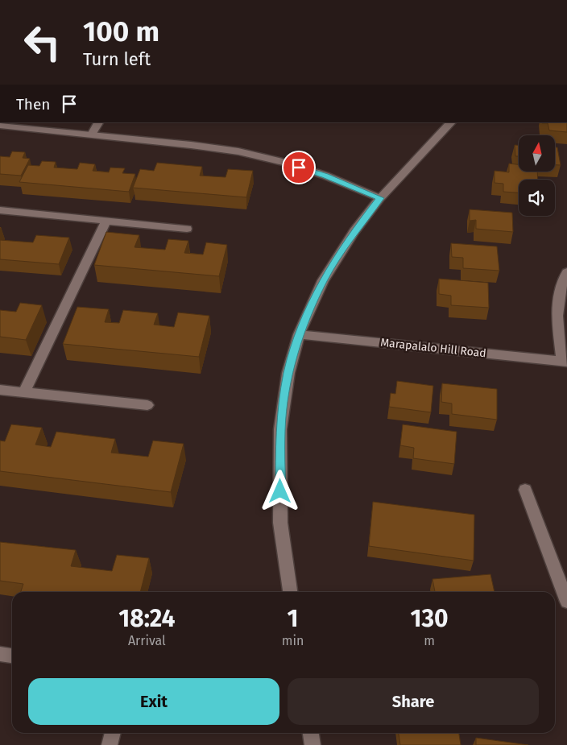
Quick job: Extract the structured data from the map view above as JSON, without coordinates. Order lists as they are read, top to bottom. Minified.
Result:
{"streets":{"street":["Marapalalo Hill Road"]},"north":"top","page":{"turn":["100 m","Turn left"],"then":"Then","eta":["18:24","Arrival","1","min","130","m"],"buttons":["Exit","Share"]}}
